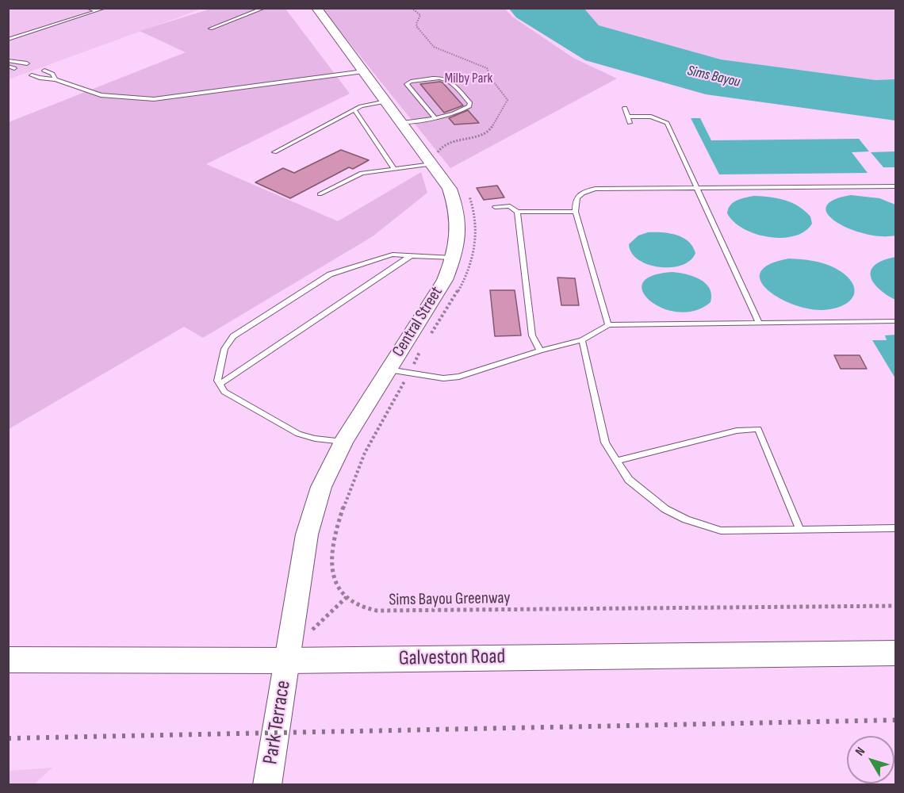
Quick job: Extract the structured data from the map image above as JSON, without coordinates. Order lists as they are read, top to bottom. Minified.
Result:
{"streets":{"main road":["Galveston Road"],"street":["Central Street","Park Terrace"],"path":["Sims Bayou Greenway"]},"crossings":[["Central Street","Galveston Road"],["Central Street","Park Terrace"],["Galveston Road","Park Terrace"]],"water":["Sims Bayou"],"parks":["Milby Park"],"north":"top left"}
